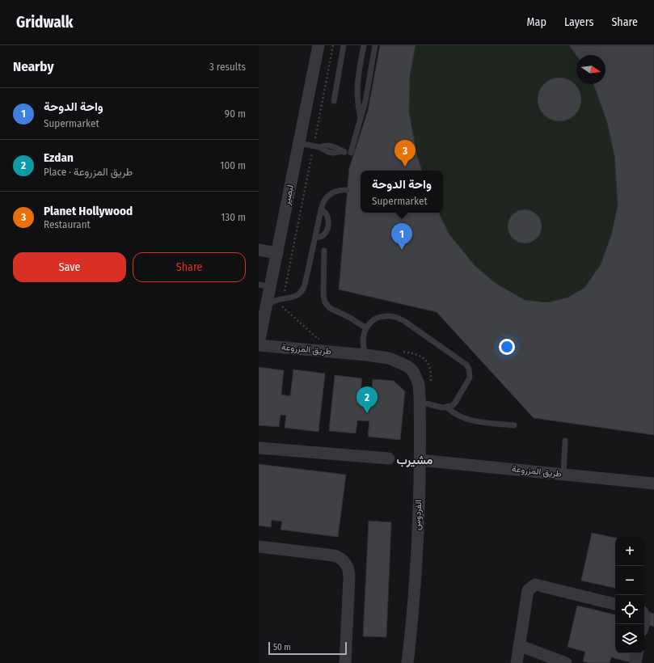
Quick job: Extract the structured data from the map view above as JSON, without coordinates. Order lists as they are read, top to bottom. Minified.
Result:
{"streets":{"street":["لبصير","طريق المزروعة","الفردوس"]},"crossings":[["لبصير","طريق المزروعة"],["طريق المزروعة","الفردوس"]],"districts":["مشيرب"],"scale_bar":"50 m","north":"right","page":{"header":"Gridwalk","nav":["Map","Layers","Share"],"heading":["Nearby","3 results"],"list":[{"mark":"1","name":"واحة الدوحة","note":"Supermarket","value":"90 m"},{"mark":"2","name":"Ezdan","note":"Place · طريق المزروعة","value":"100 m"},{"mark":"3","name":"Planet Hollywood","note":"Restaurant","value":"130 m"}],"pins":["3","1","2"],"popup":["واحة الدوحة","Supermarket"],"buttons":["Save","Share"],"map_buttons":["+","−"],"scale":"50 m"}}
